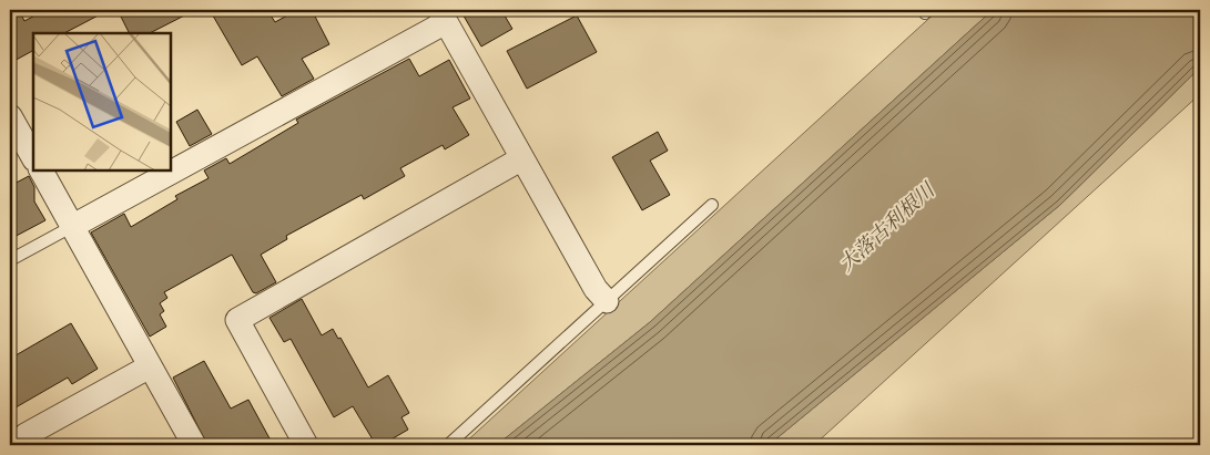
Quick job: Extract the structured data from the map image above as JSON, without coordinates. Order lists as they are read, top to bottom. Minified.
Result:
{"water":["大落古利根川"]}
